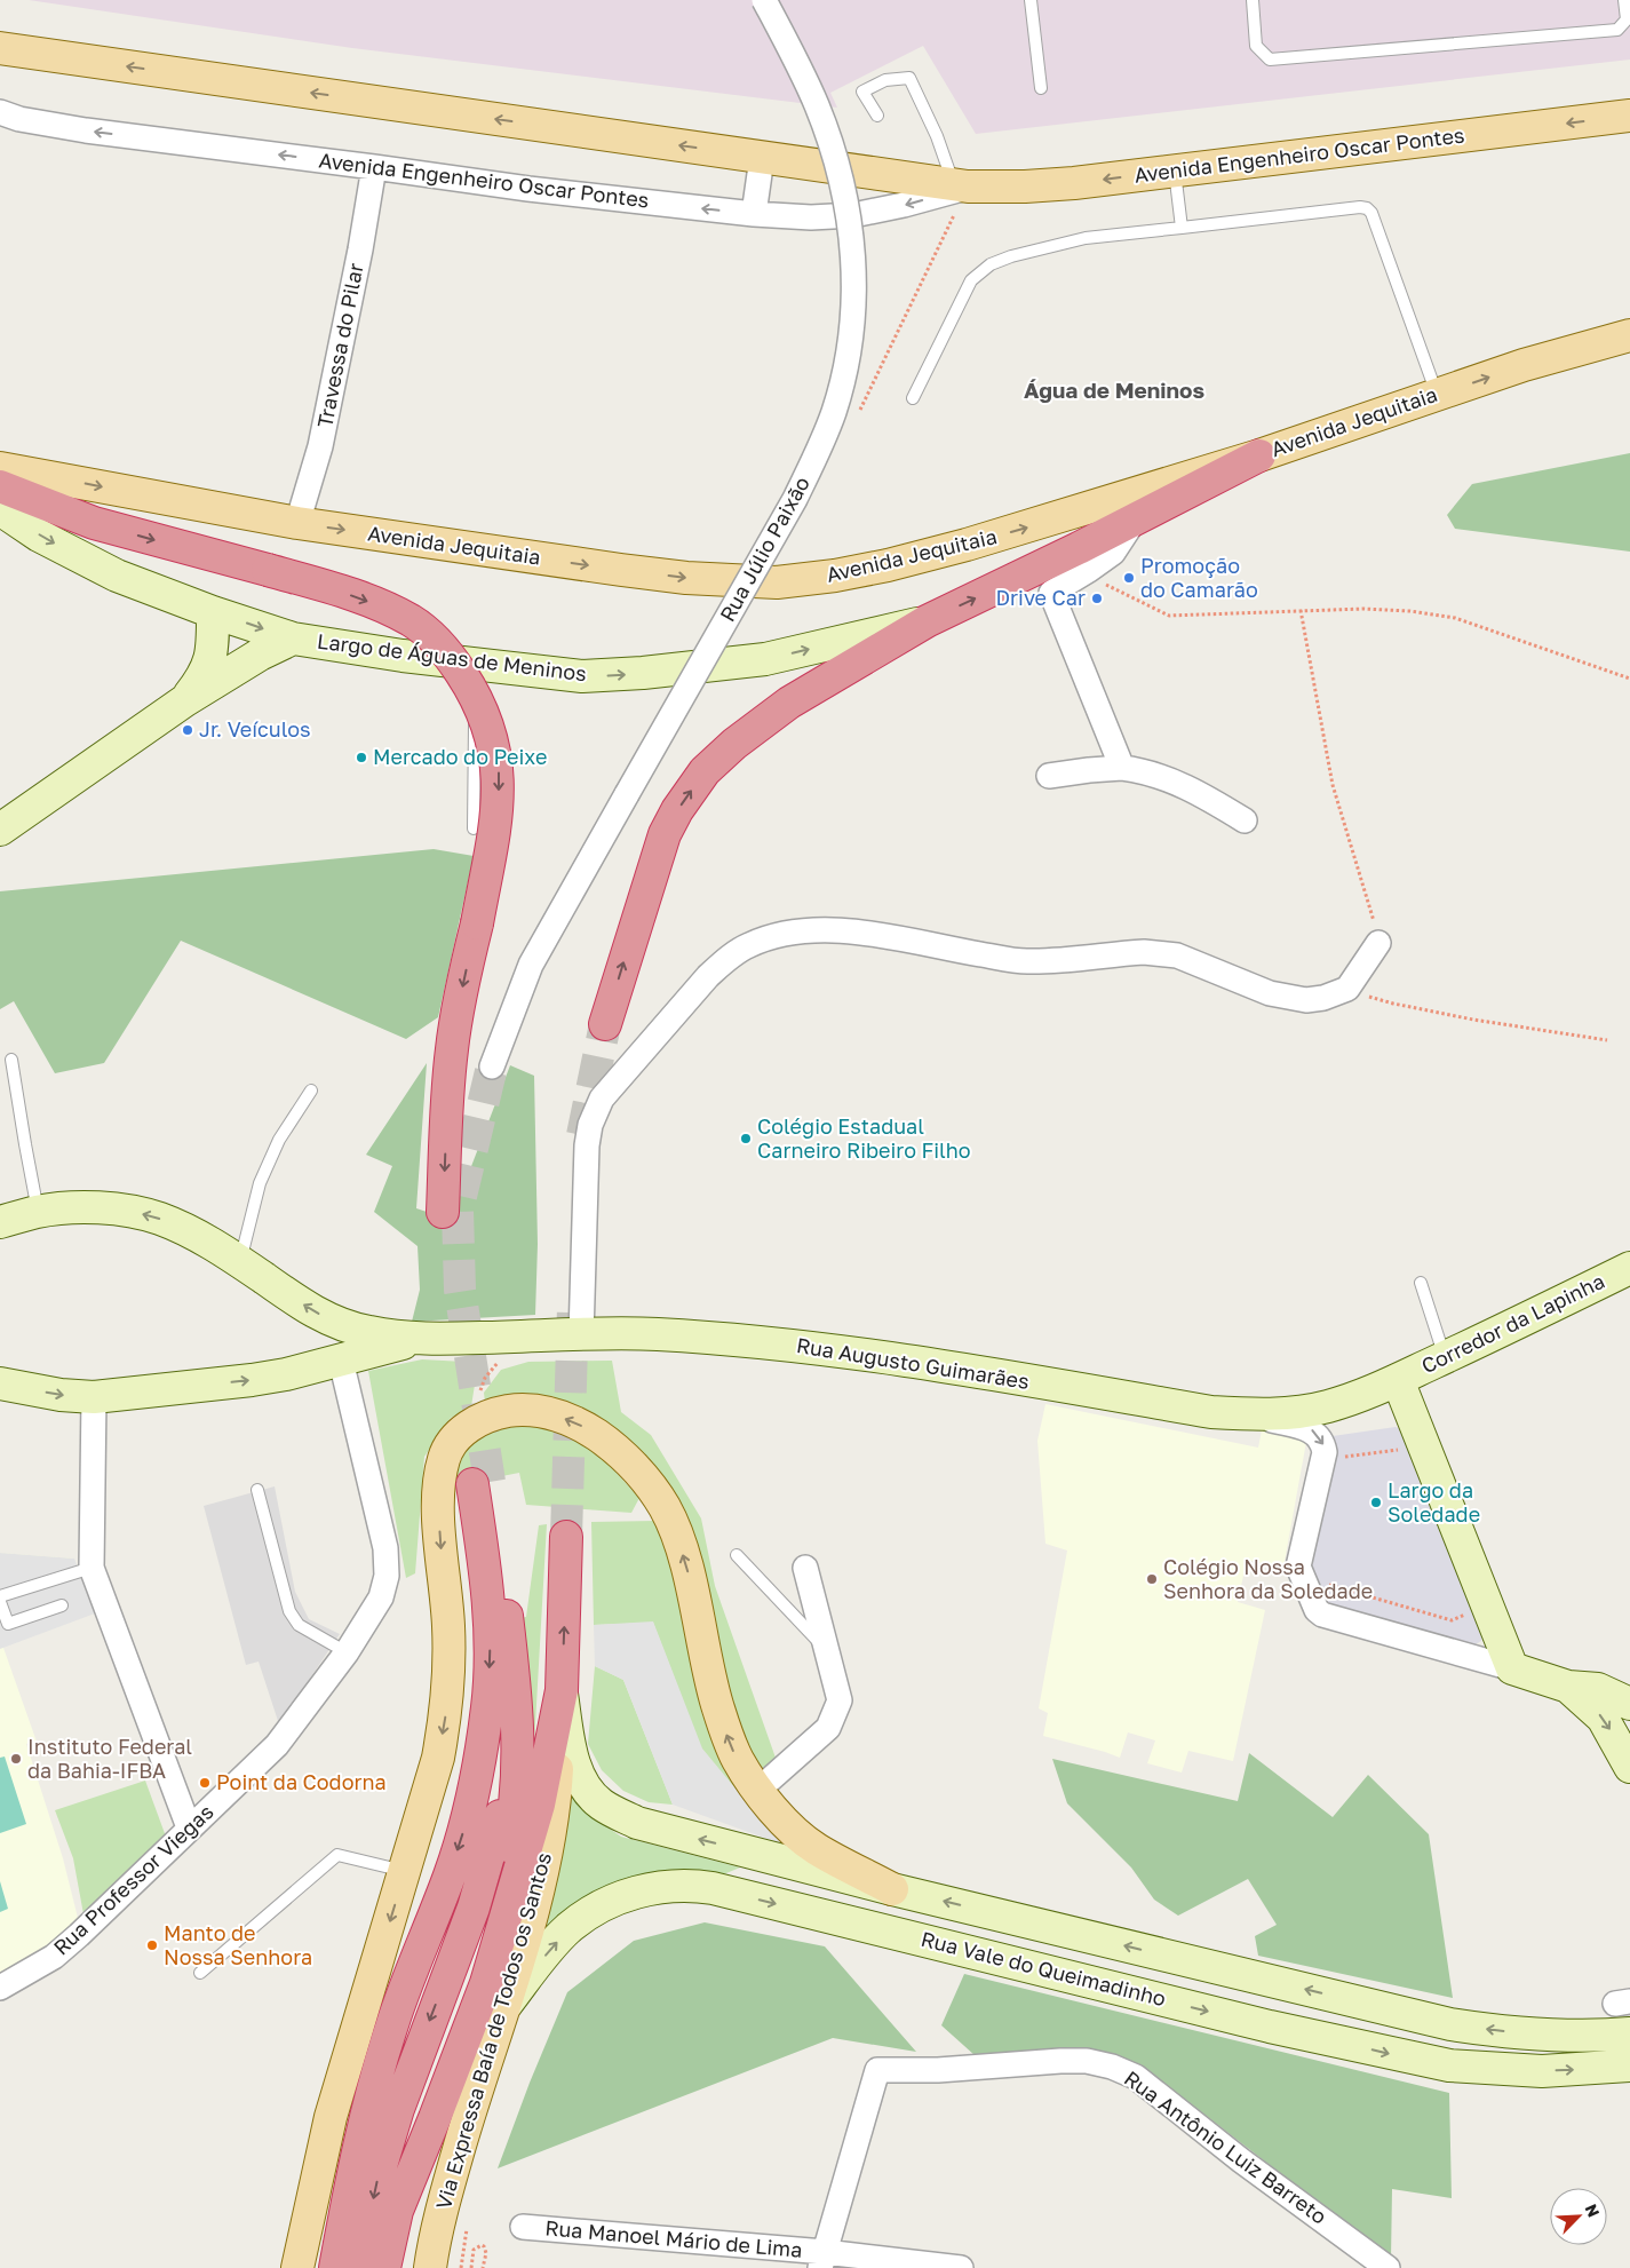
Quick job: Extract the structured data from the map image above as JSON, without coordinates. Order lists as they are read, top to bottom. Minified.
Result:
{"streets":{"highway":["Via Expressa Baía de Todos os Santos"],"main road":["Avenida Engenheiro Oscar Pontes","Avenida Jequitaia"],"street":["Travessa do Pilar","Rua Júlio Paixão","Largo de Águas de Meninos","Corredor da Lapinha","Rua Augusto Guimarães","Rua Professor Viegas","Rua Vale do Queimadinho","Rua Antônio Luiz Barreto","Rua Manoel Mário de Lima"]},"crossings":[["Avenida Engenheiro Oscar Pontes","Travessa do Pilar"],["Travessa do Pilar","Avenida Jequitaia"],["Corredor da Lapinha","Rua Augusto Guimarães"],["Rua Vale do Queimadinho","Via Expressa Baía de Todos os Santos"],["Rua Antônio Luiz Barreto","Rua Manoel Mário de Lima"]],"one_way":["Avenida Engenheiro Oscar Pontes","Avenida Jequitaia","Largo de Águas de Meninos"],"districts":["Água de Meninos"],"places":["Promoção do Camarão","Drive Car","Jr. Veículos","Mercado do Peixe","Colégio Estadual Carneiro Ribeiro Filho","Largo da Soledade","Colégio Nossa Senhora da Soledade","Instituto Federal da Bahia-IFBA","Point da Codorna","Manto de Nossa Senhora"],"north":"top right"}
